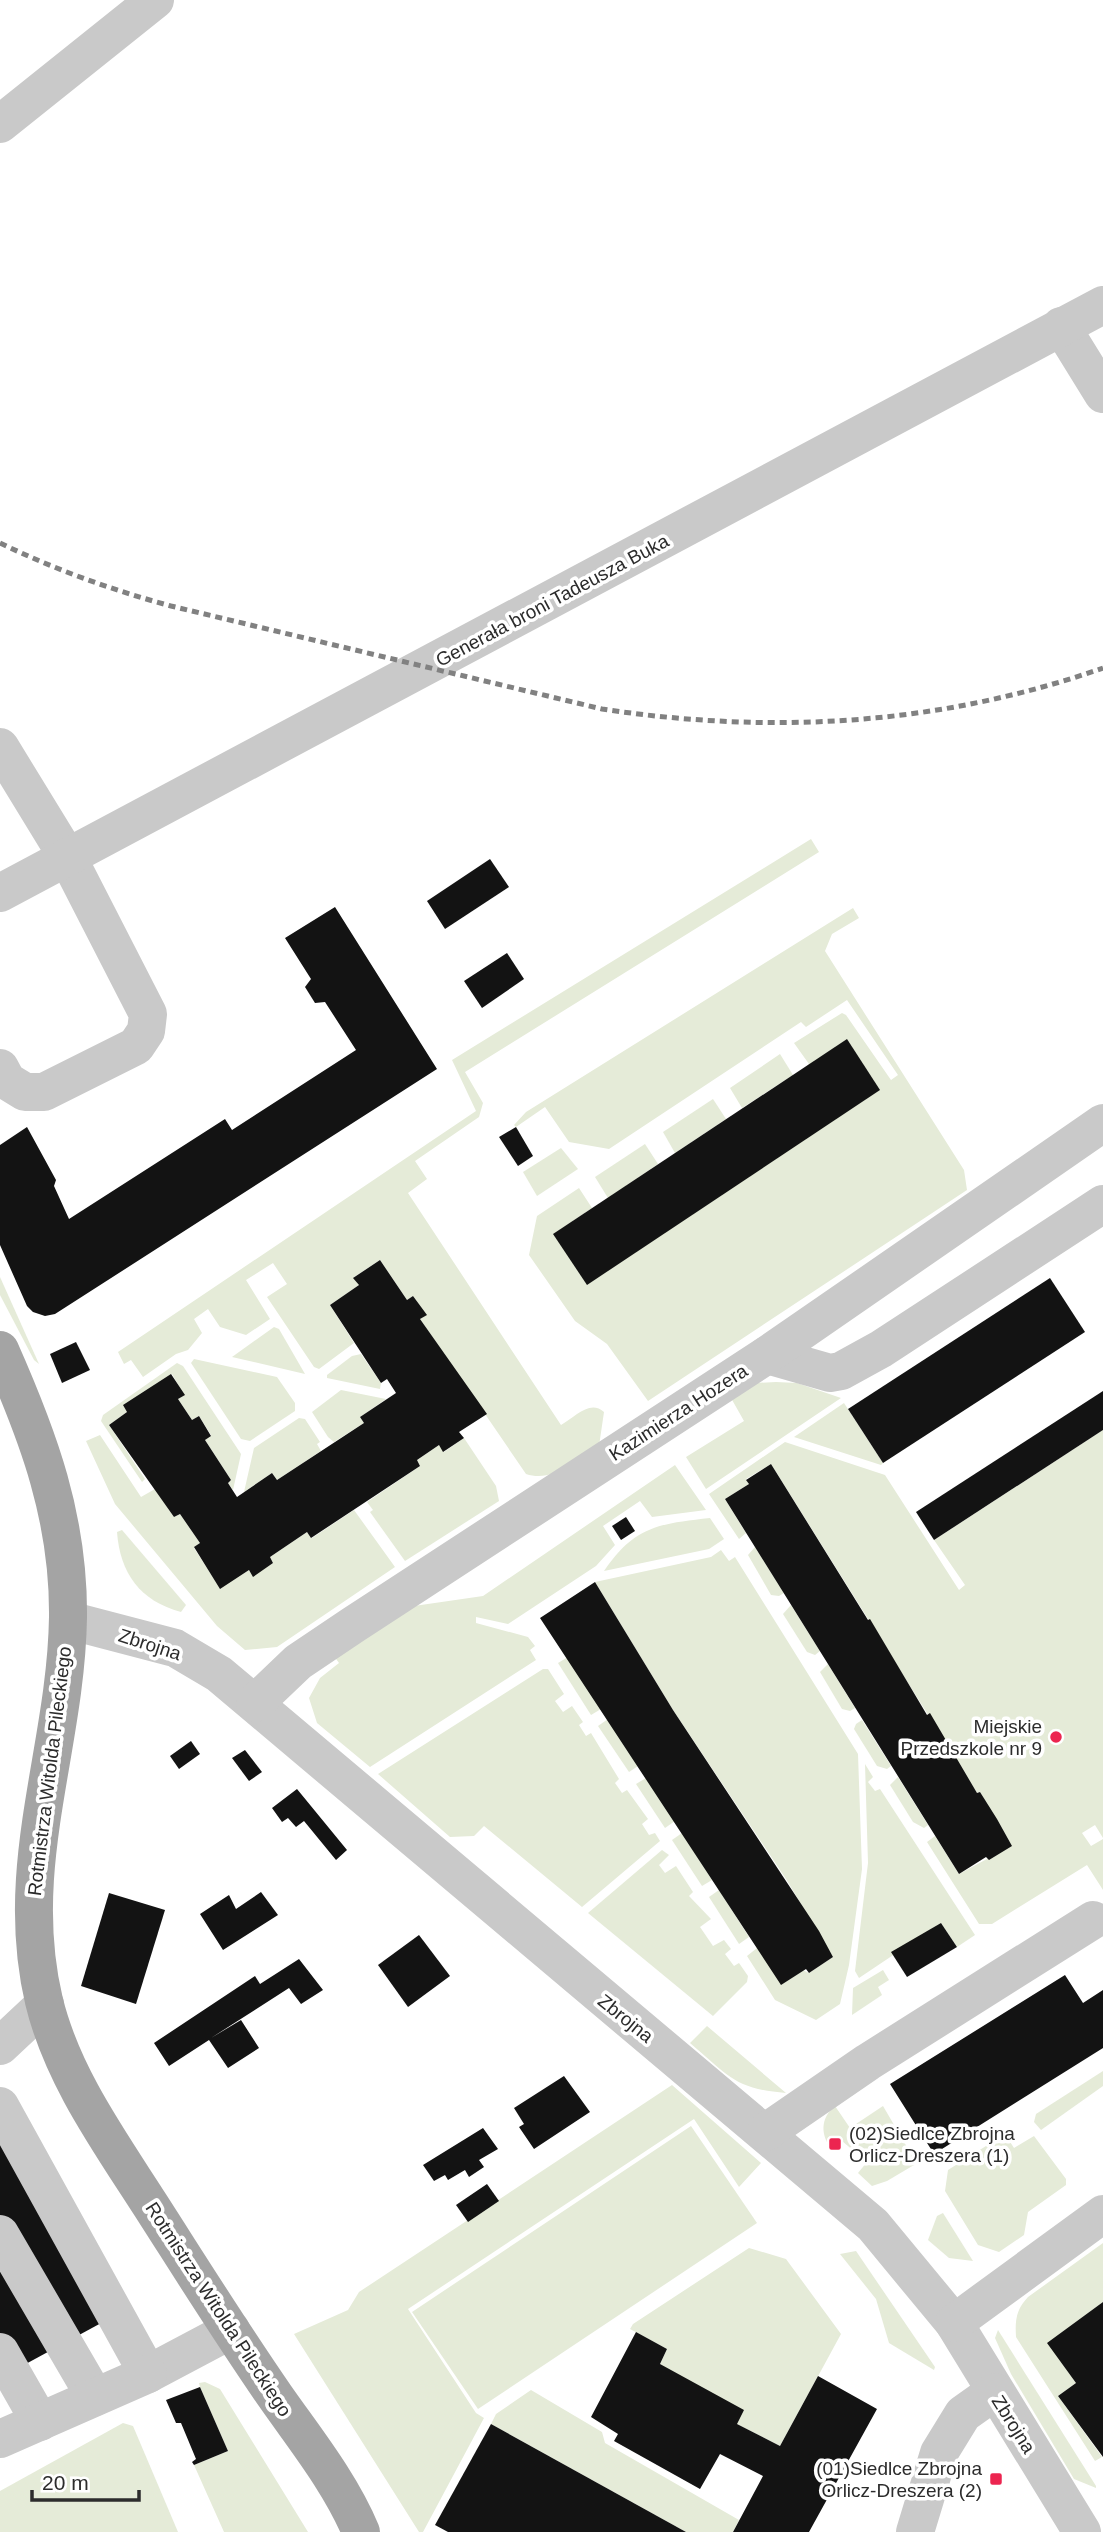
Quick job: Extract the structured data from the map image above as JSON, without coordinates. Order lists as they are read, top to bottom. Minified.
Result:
{"streets":{"main road":["Rotmistrza Witolda Pileckiego"],"street":["Generała broni Tadeusza Buka","Kazimierza Hozera","Zbrojna"]},"crossings":[["Kazimierza Hozera","Zbrojna"],["Zbrojna","Rotmistrza Witolda Pileckiego"]],"places":{"other":["Miejskie Przedszkole nr 9"],"transit":["(02)Siedlce Zbrojna Orlicz-Dreszera (1)","(01)Siedlce Zbrojna Orlicz-Dreszera (2)"]},"scale_bar":"20 m"}
